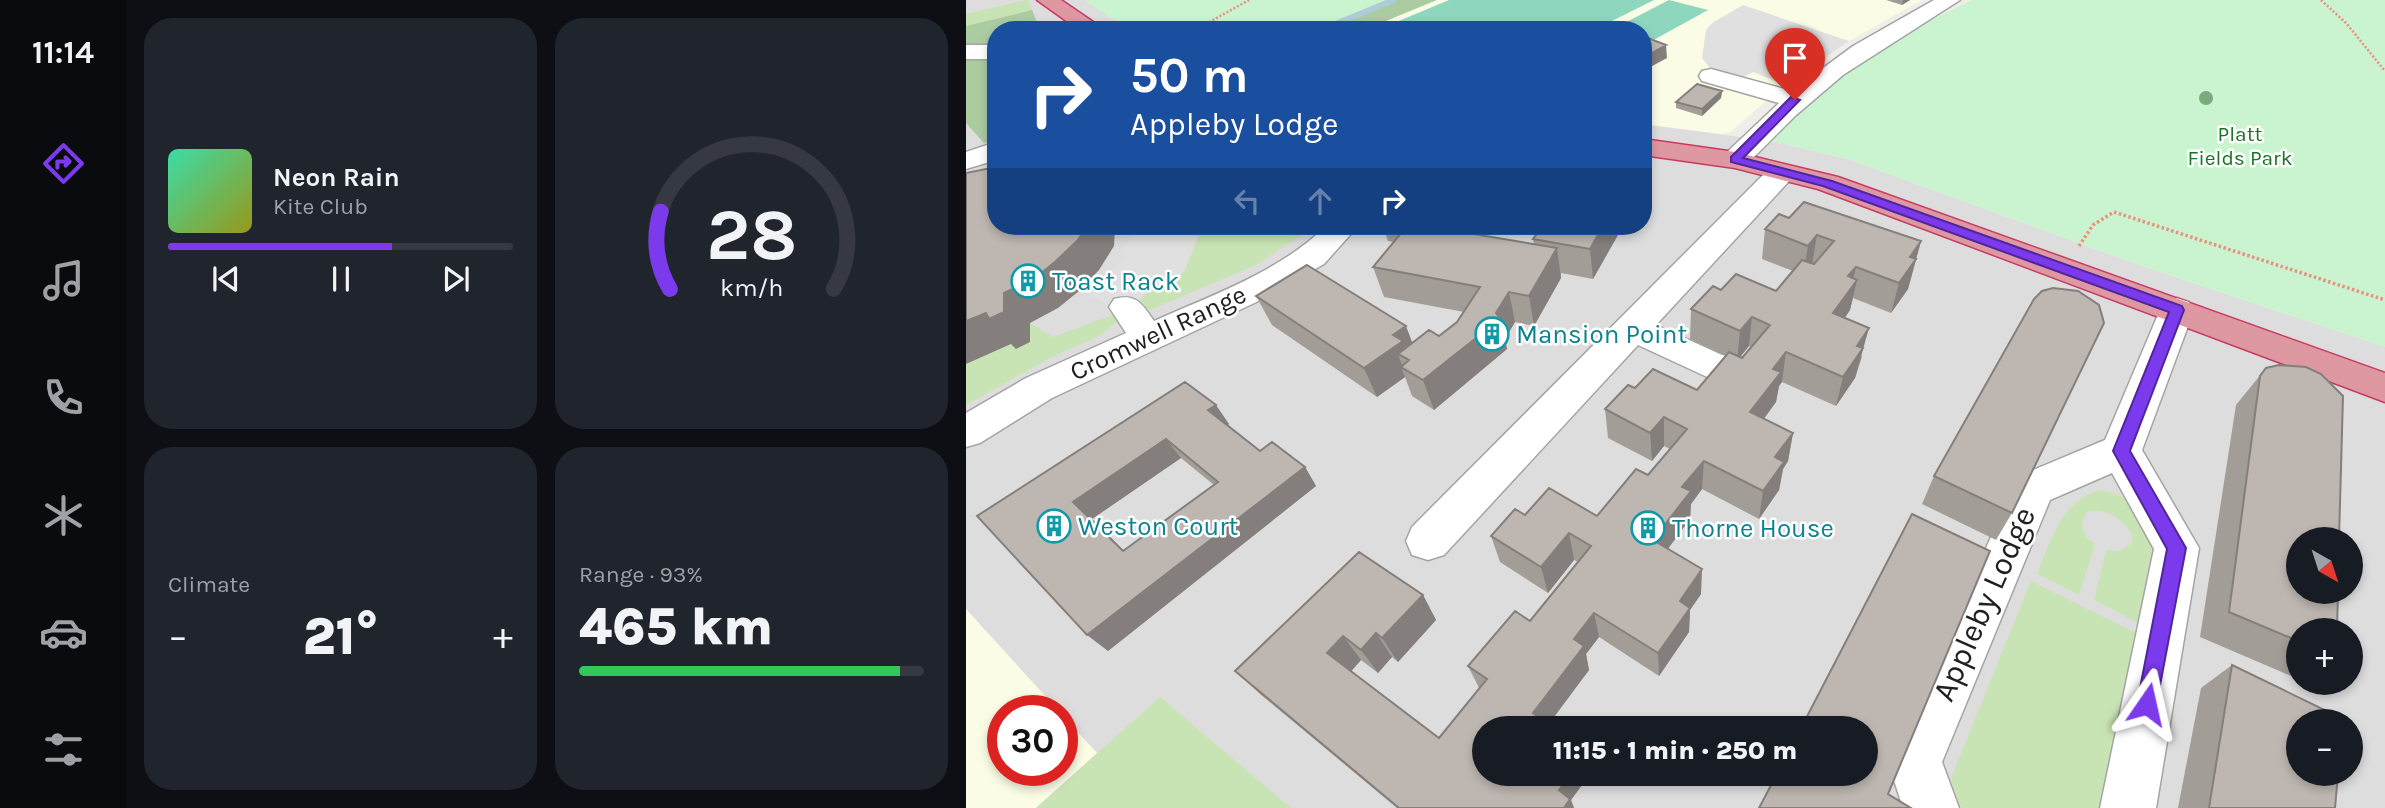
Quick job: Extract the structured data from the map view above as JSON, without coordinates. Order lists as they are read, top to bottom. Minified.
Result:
{"streets":{"street":["Cromwell Range","Appleby Lodge"]},"parks":["Platt Fields Park"],"places":{"building":["Toast Rack","Mansion Point","Weston Court","Thorne House"]},"north":"bottom right","page":{"tabs":"11:14","turn":["50 m","Appleby Lodge"],"song":["Neon Rain","Kite Club"],"tile":["Climate",["Range · 93%","465 km"]],"map_buttons":["+","−"],"heat":["−","21°","+"],"limit":"30","trip":"11:15 · 1 min · 250 m","gauge":["28","km/h"]}}
